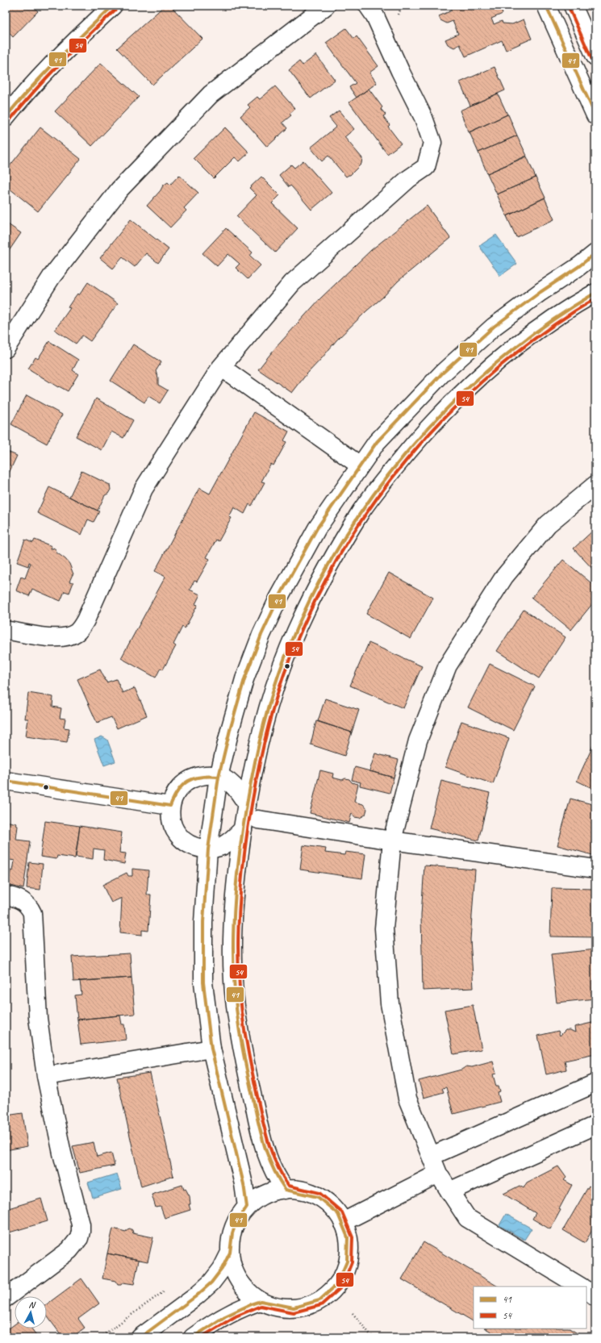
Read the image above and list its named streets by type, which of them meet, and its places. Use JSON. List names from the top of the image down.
{
  "lines": ["transit line 41", "transit line 54"],
  "legend": ["41", "54"],
  "north": "top"
}
